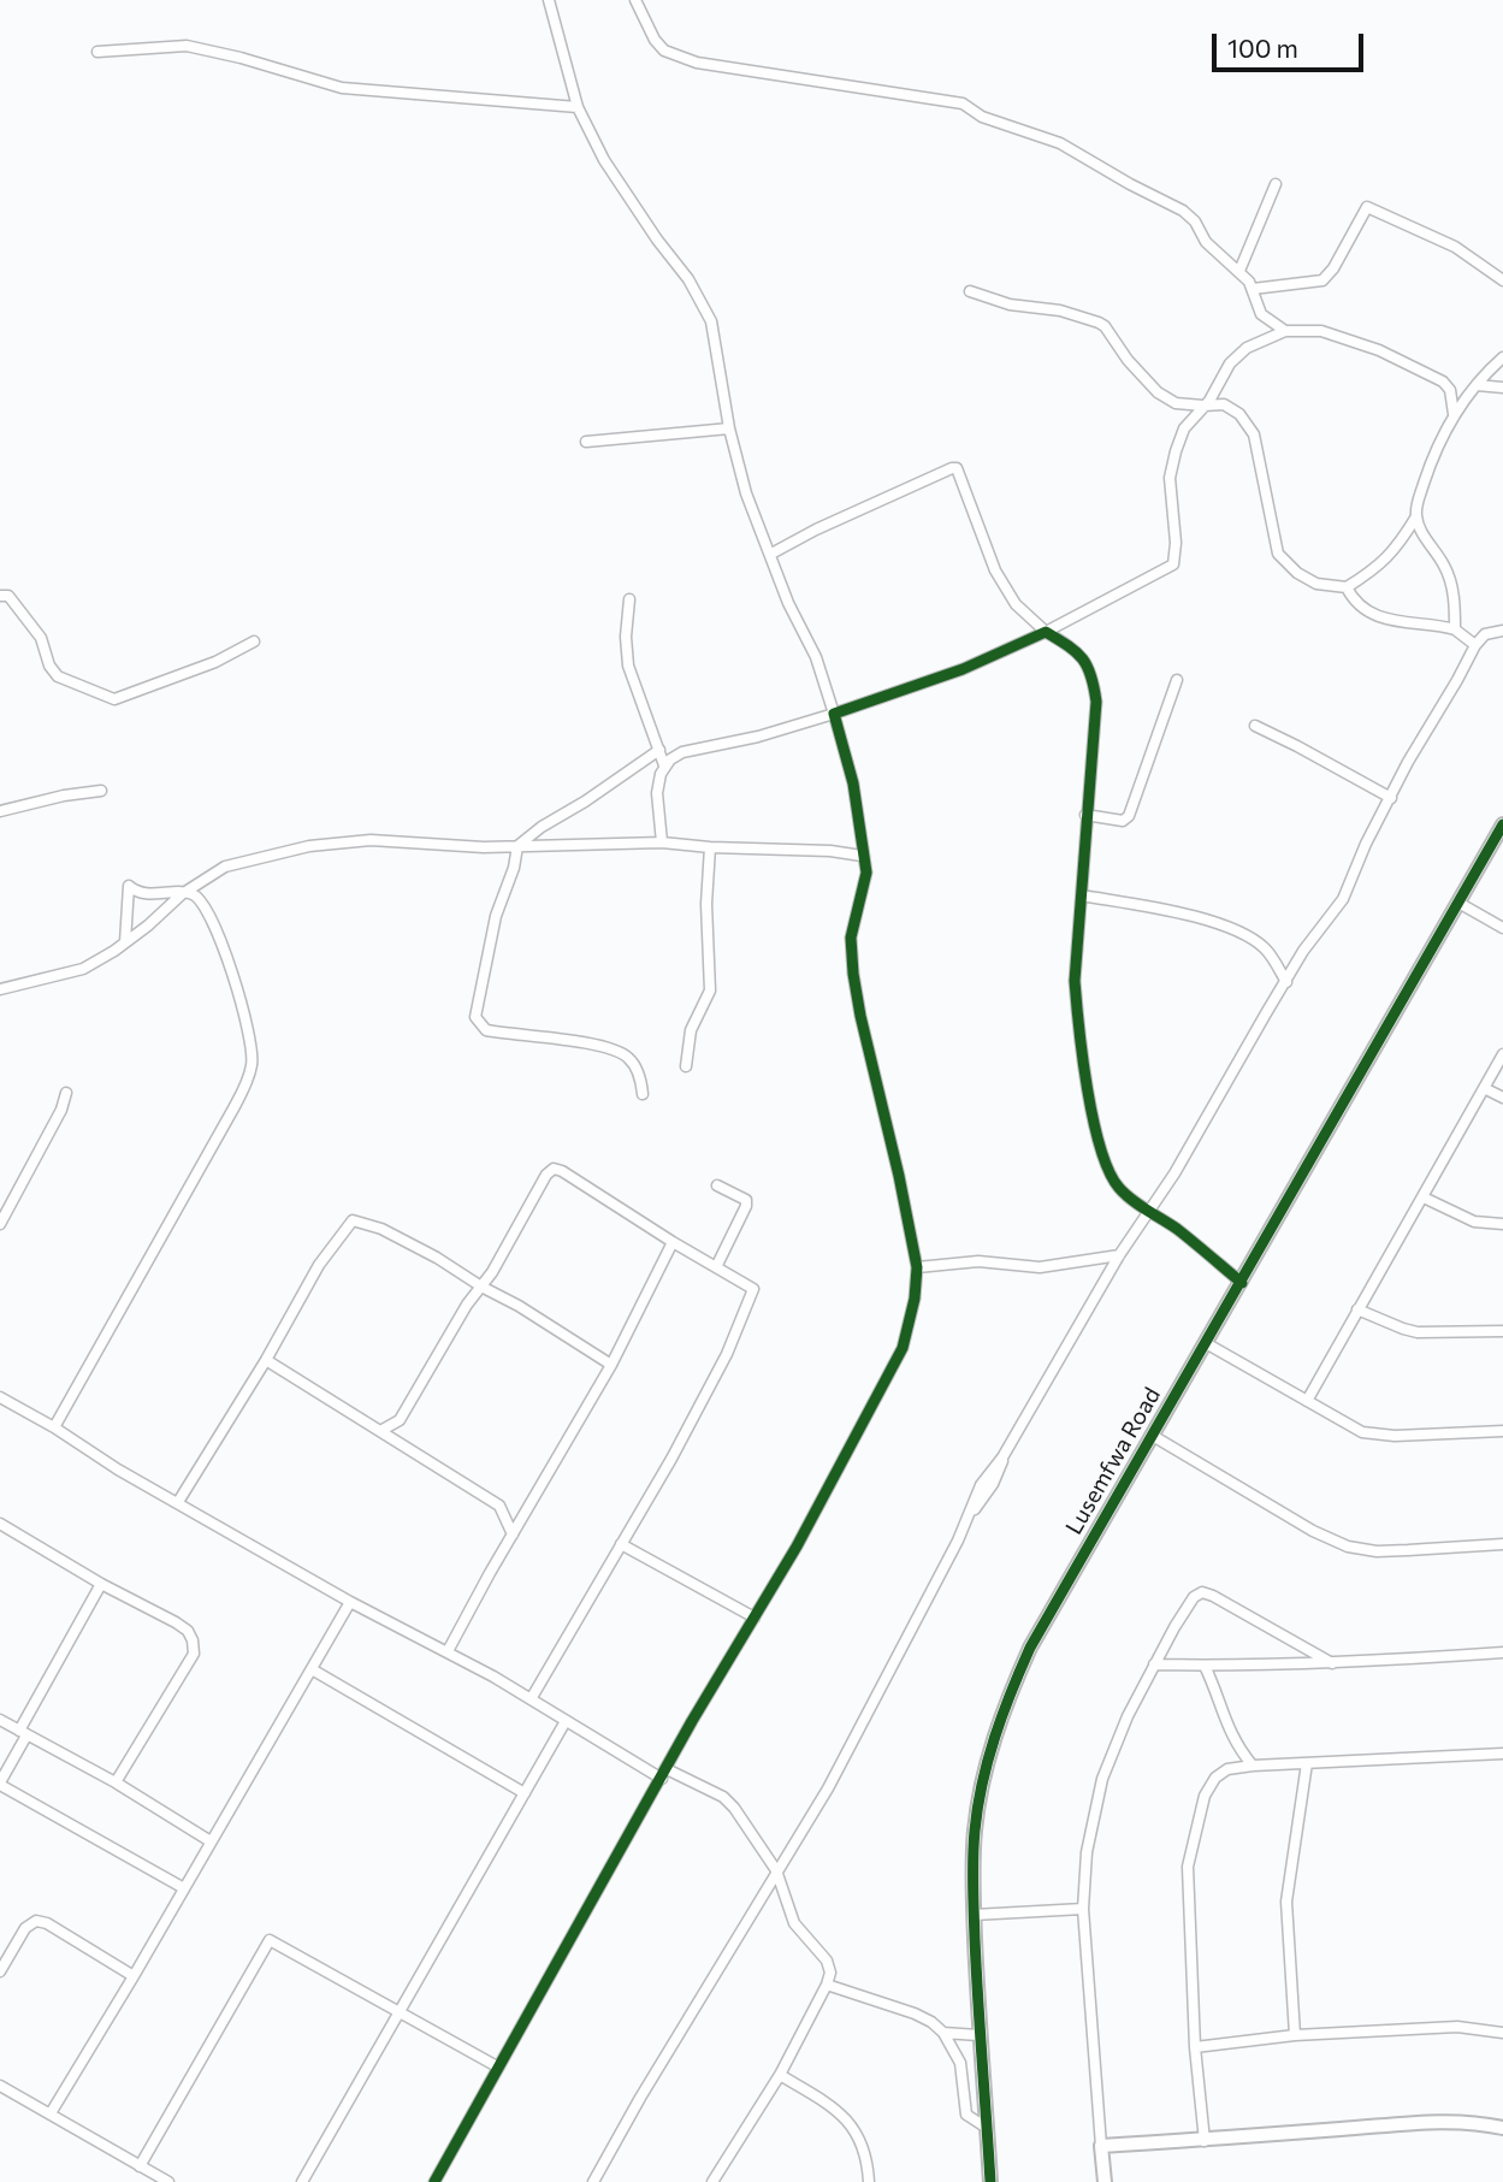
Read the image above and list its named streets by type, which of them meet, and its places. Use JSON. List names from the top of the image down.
{
  "streets": {
    "street": ["Lusemfwa Road"]
  },
  "scale_bar": "100 m"
}
